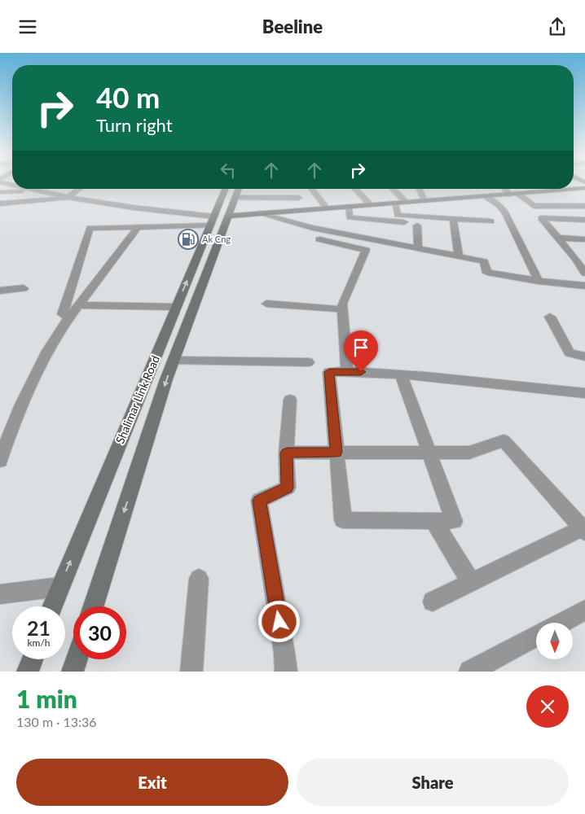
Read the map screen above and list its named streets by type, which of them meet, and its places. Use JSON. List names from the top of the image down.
{
  "streets": {
    "main road": ["Shalimar Link Road"]
  },
  "places": {
    "fuel station": ["Ak Cng"]
  },
  "north": "bottom",
  "page": {
    "header": "Beeline",
    "turn": ["40 m", "Turn right"],
    "speed": "21 km/h",
    "limit": "30",
    "heading": ["1 min", "130 m · 13:36"],
    "buttons": ["Exit", "Share"]
  }
}
